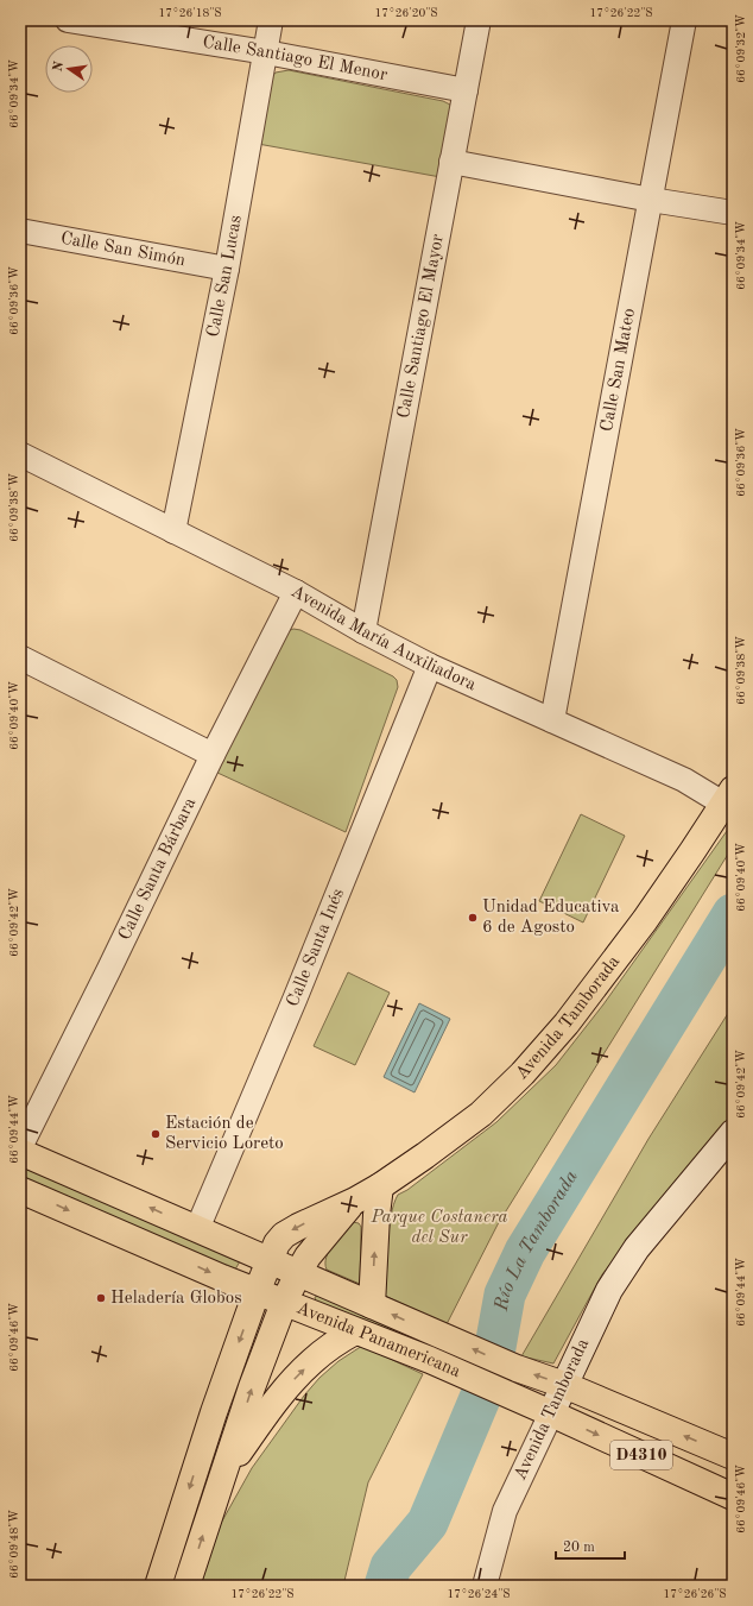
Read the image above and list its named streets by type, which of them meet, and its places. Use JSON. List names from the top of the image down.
{
  "streets": {
    "main road": ["Avenida Tamborada", "Avenida Panamericana", "D4310"],
    "street": [
      "Calle Santiago El Menor",
      "Calle San Simón",
      "Calle San Lucas",
      "Calle Santiago El Mayor",
      "Calle San Mateo",
      "Avenida María Auxiliadora",
      "Calle Santa Bárbara",
      "Calle Santa Inés"
    ]
  },
  "crossings": [
    ["Calle Santiago El Menor", "Calle San Lucas"],
    ["Calle Santiago El Menor", "Calle Santiago El Mayor"],
    ["Calle San Simón", "Calle San Lucas"],
    ["Calle San Lucas", "Avenida María Auxiliadora"],
    ["Calle Santiago El Mayor", "Avenida María Auxiliadora"],
    ["Calle San Mateo", "Avenida María Auxiliadora"],
    ["Avenida María Auxiliadora", "Calle Santa Bárbara"],
    ["Avenida María Auxiliadora", "Calle Santa Inés"],
    ["Avenida María Auxiliadora", "Avenida Tamborada"],
    ["Calle Santa Inés", "Avenida Panamericana"],
    ["Avenida Tamborada", "Avenida Panamericana"]
  ],
  "water": ["Río La Tamborada"],
  "parks": ["Parque Costanera del Sur"],
  "places": ["Unidad Educativa 6 de Agosto", "Estación de Servicio Loreto", "Heladería Globos"],
  "scale_bar": "20 m",
  "north": "left",
  "coordinates": [
    "17°26'18\"S",
    "17°26'20\"S",
    "17°26'22\"S",
    "66°09'32\"W",
    "66°09'34\"W",
    "66°09'36\"W",
    "66°09'38\"W",
    "66°09'40\"W",
    "66°09'42\"W",
    "66°09'44\"W",
    "66°09'46\"W",
    "66°09'48\"W",
    "17°26'24\"S",
    "17°26'26\"S"
  ]
}
